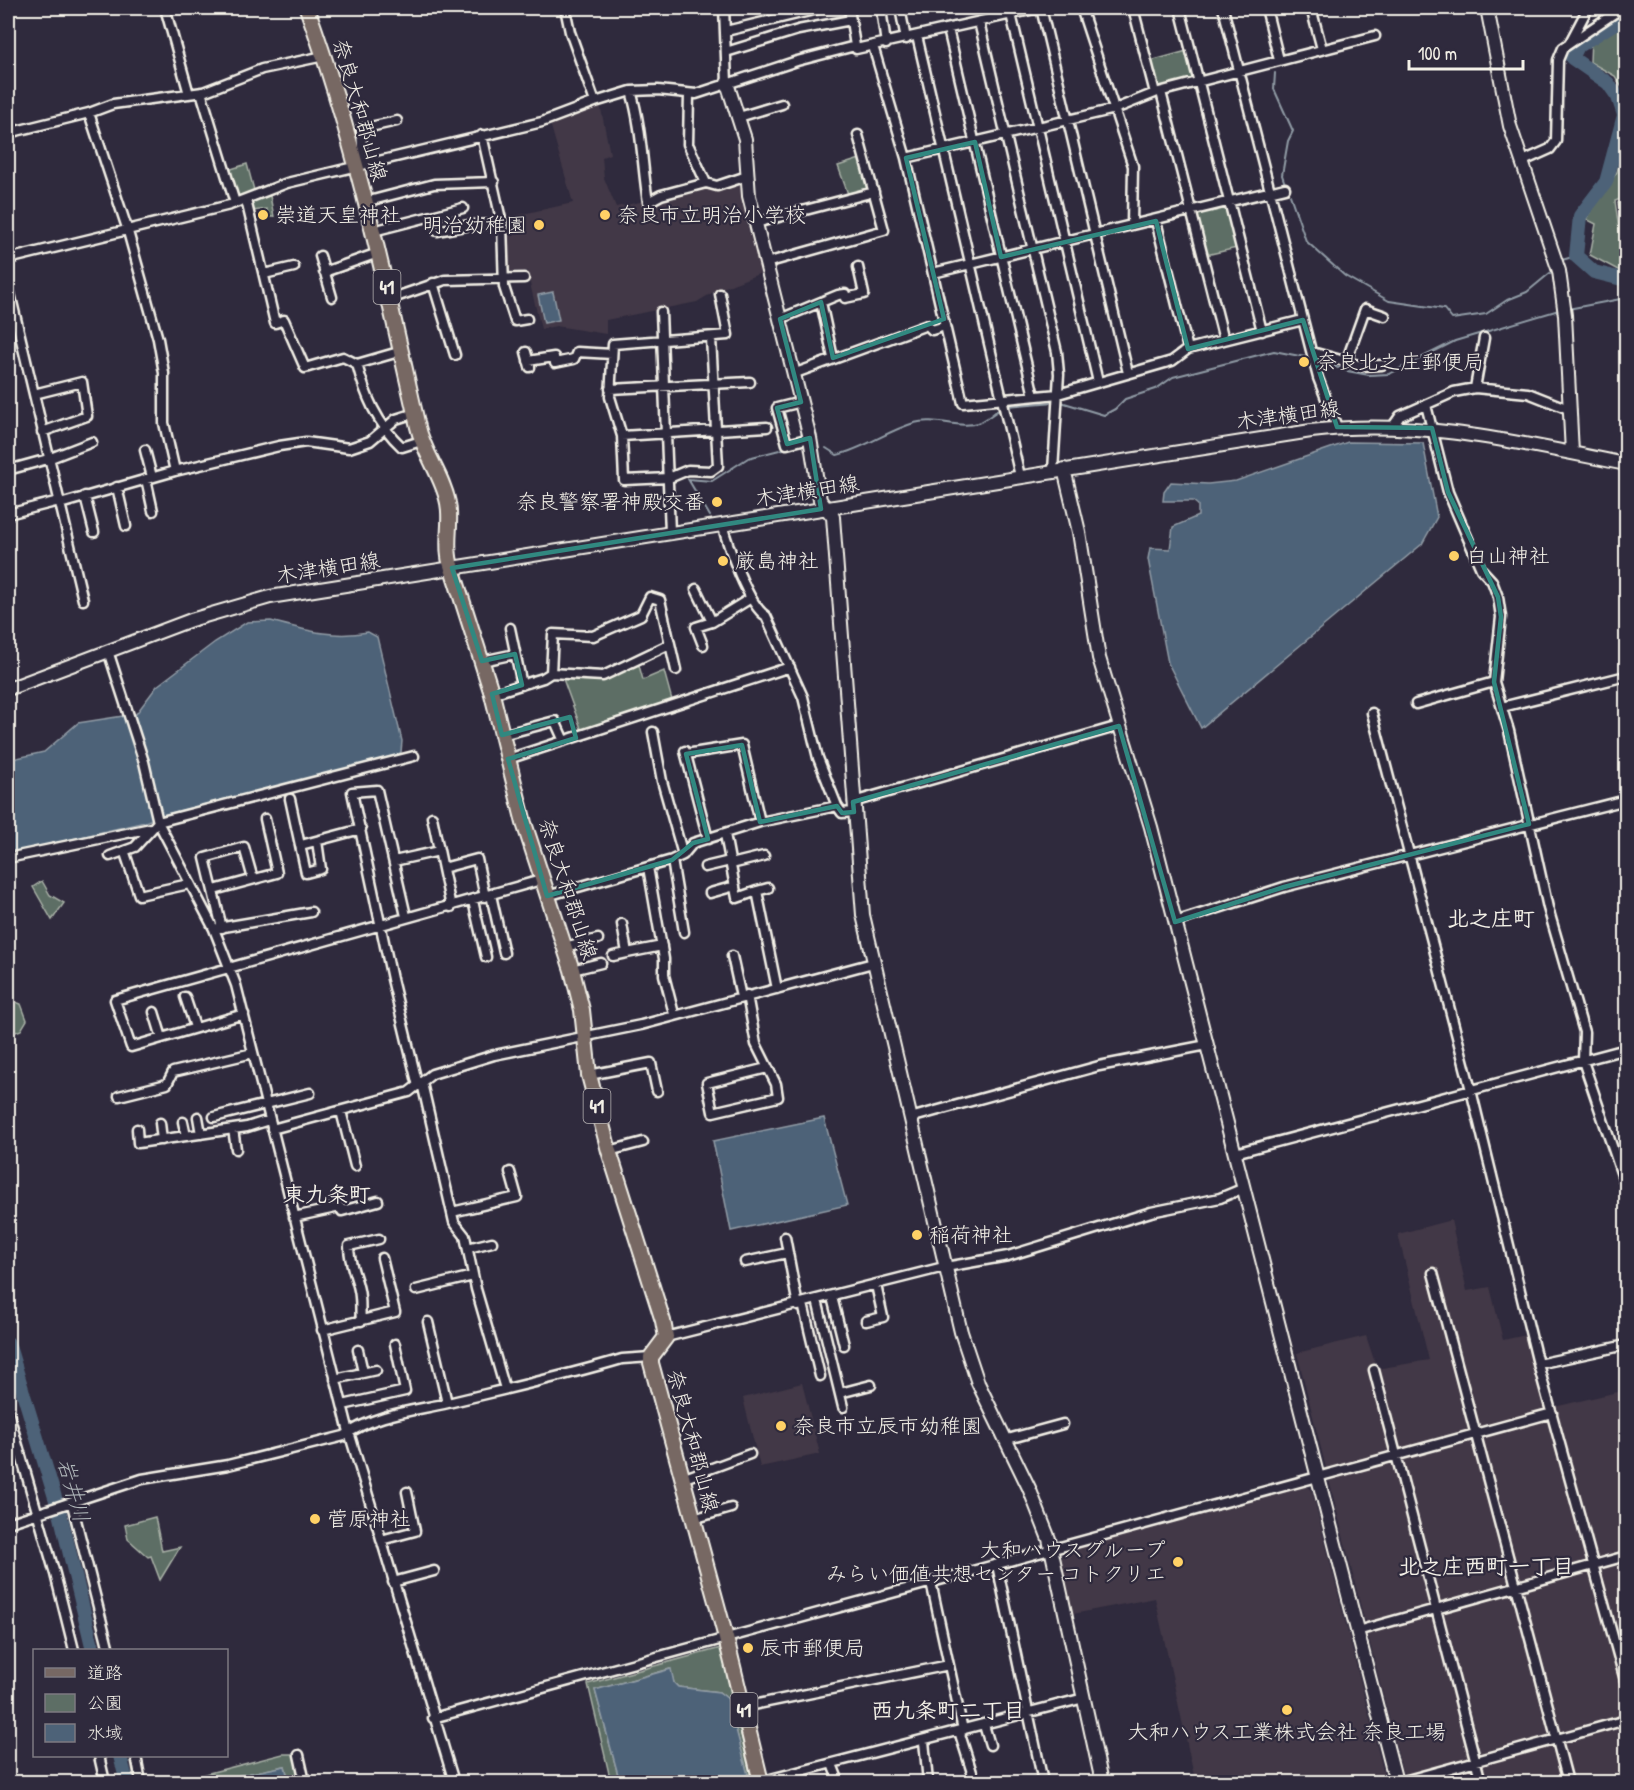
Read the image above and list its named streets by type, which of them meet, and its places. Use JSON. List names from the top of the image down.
{
  "streets": {
    "main road": ["奈良大和郡山線", "41"],
    "street": ["木津横田線"]
  },
  "crossings": [
    ["奈良大和郡山線", "木津横田線"]
  ],
  "districts": [
    "北之庄町",
    "東九条町",
    "北之庄西町一丁目",
    "西九条町二丁目"
  ],
  "water": ["岩井川"],
  "places": [
    "崇道天皇神社",
    "奈良市立明治小学校",
    "明治幼稚園",
    "奈良北之庄郵便局",
    "奈良警察署神殿交番",
    "白山神社",
    "厳島神社",
    "稲荷神社",
    "奈良市立辰市幼稚園",
    "菅原神社",
    "大和ハウスグループ みらい価値共想センター コトクリエ",
    "辰市郵便局",
    "大和ハウス工業株式会社 奈良工場"
  ],
  "legend": ["道路", "公園", "水域"],
  "scale_bar": "100 m"
}
